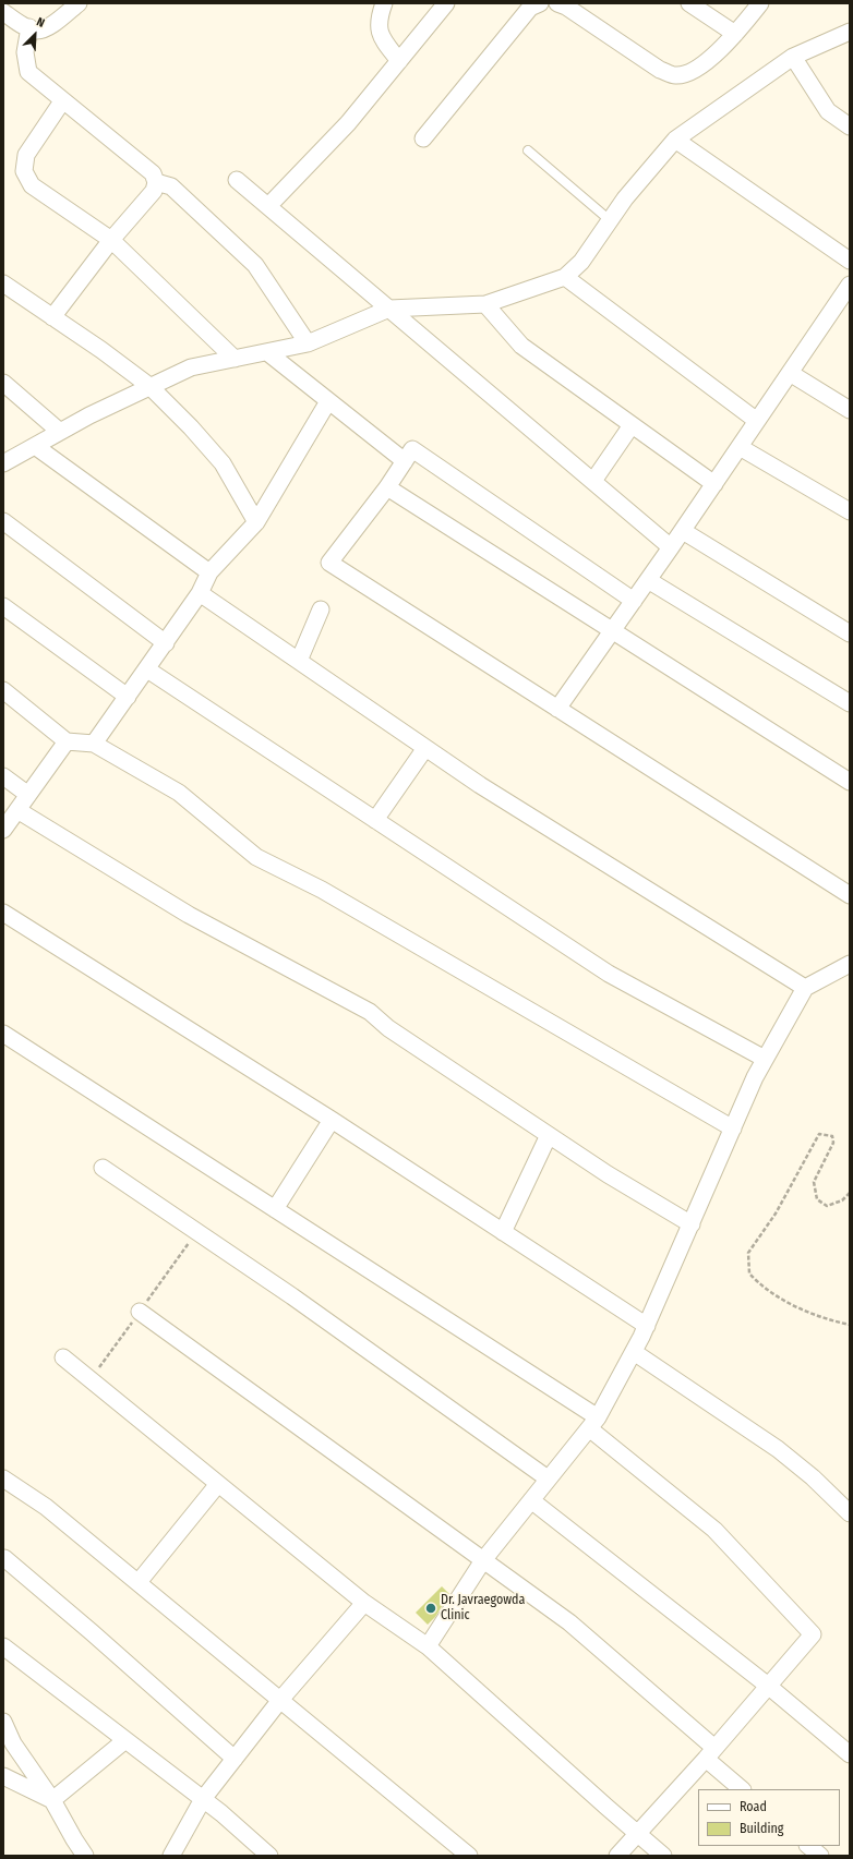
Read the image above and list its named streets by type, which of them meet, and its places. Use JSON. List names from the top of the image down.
{
  "places": ["Dr. Javraegowda Clinic"],
  "legend": ["Road", "Building"],
  "north": "top right"
}
